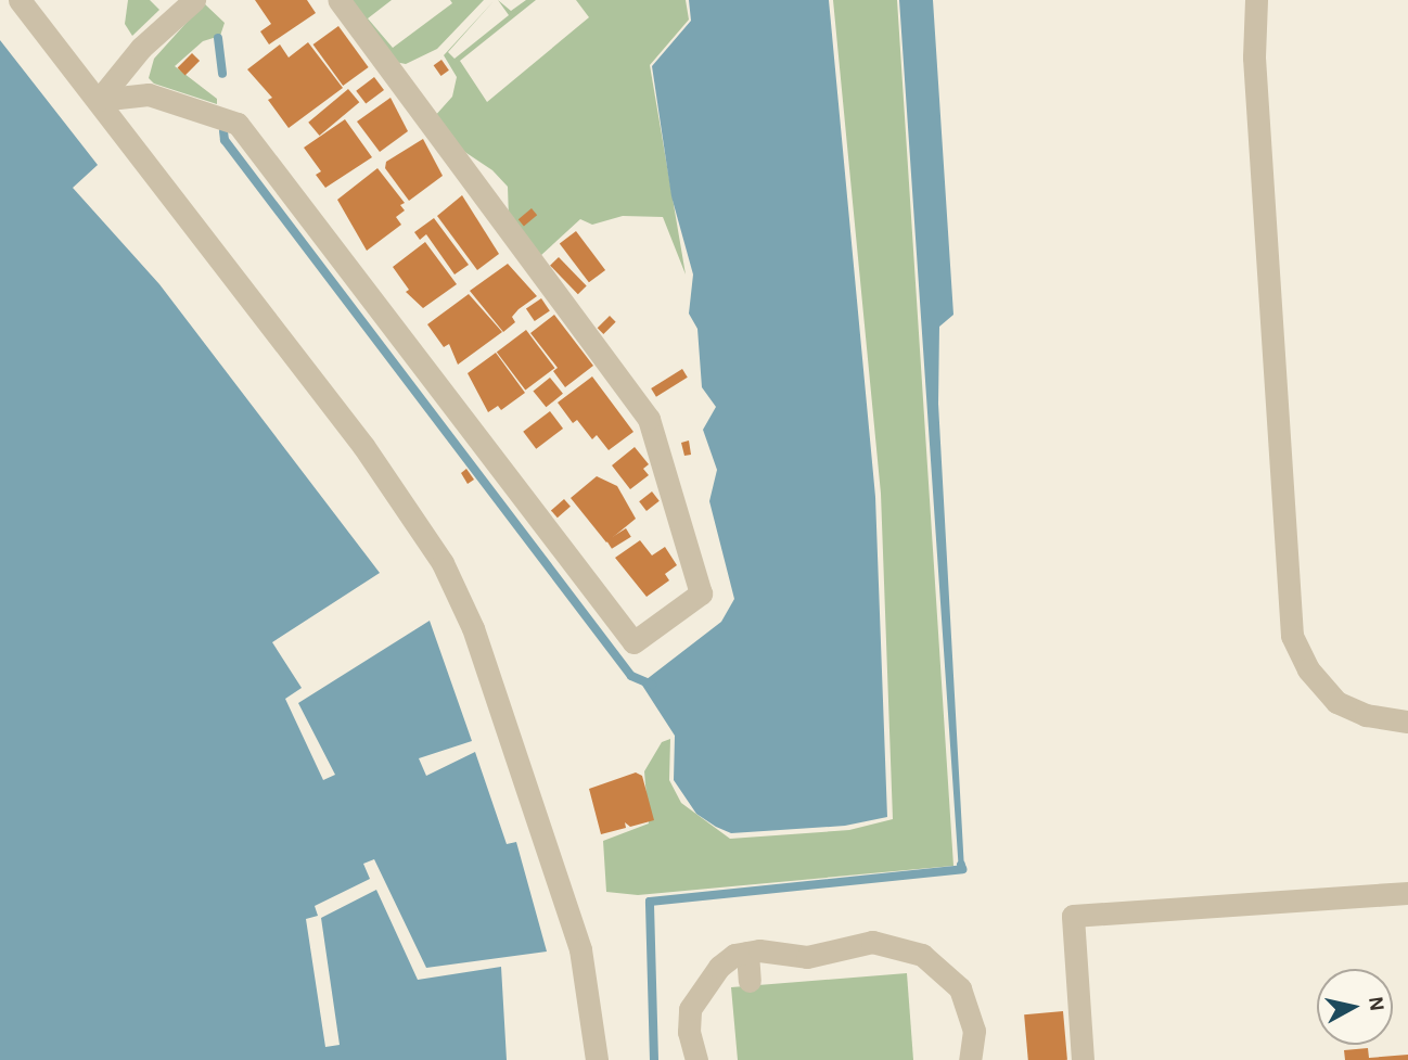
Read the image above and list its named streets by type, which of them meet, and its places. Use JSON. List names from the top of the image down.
{
  "north": "right"
}
